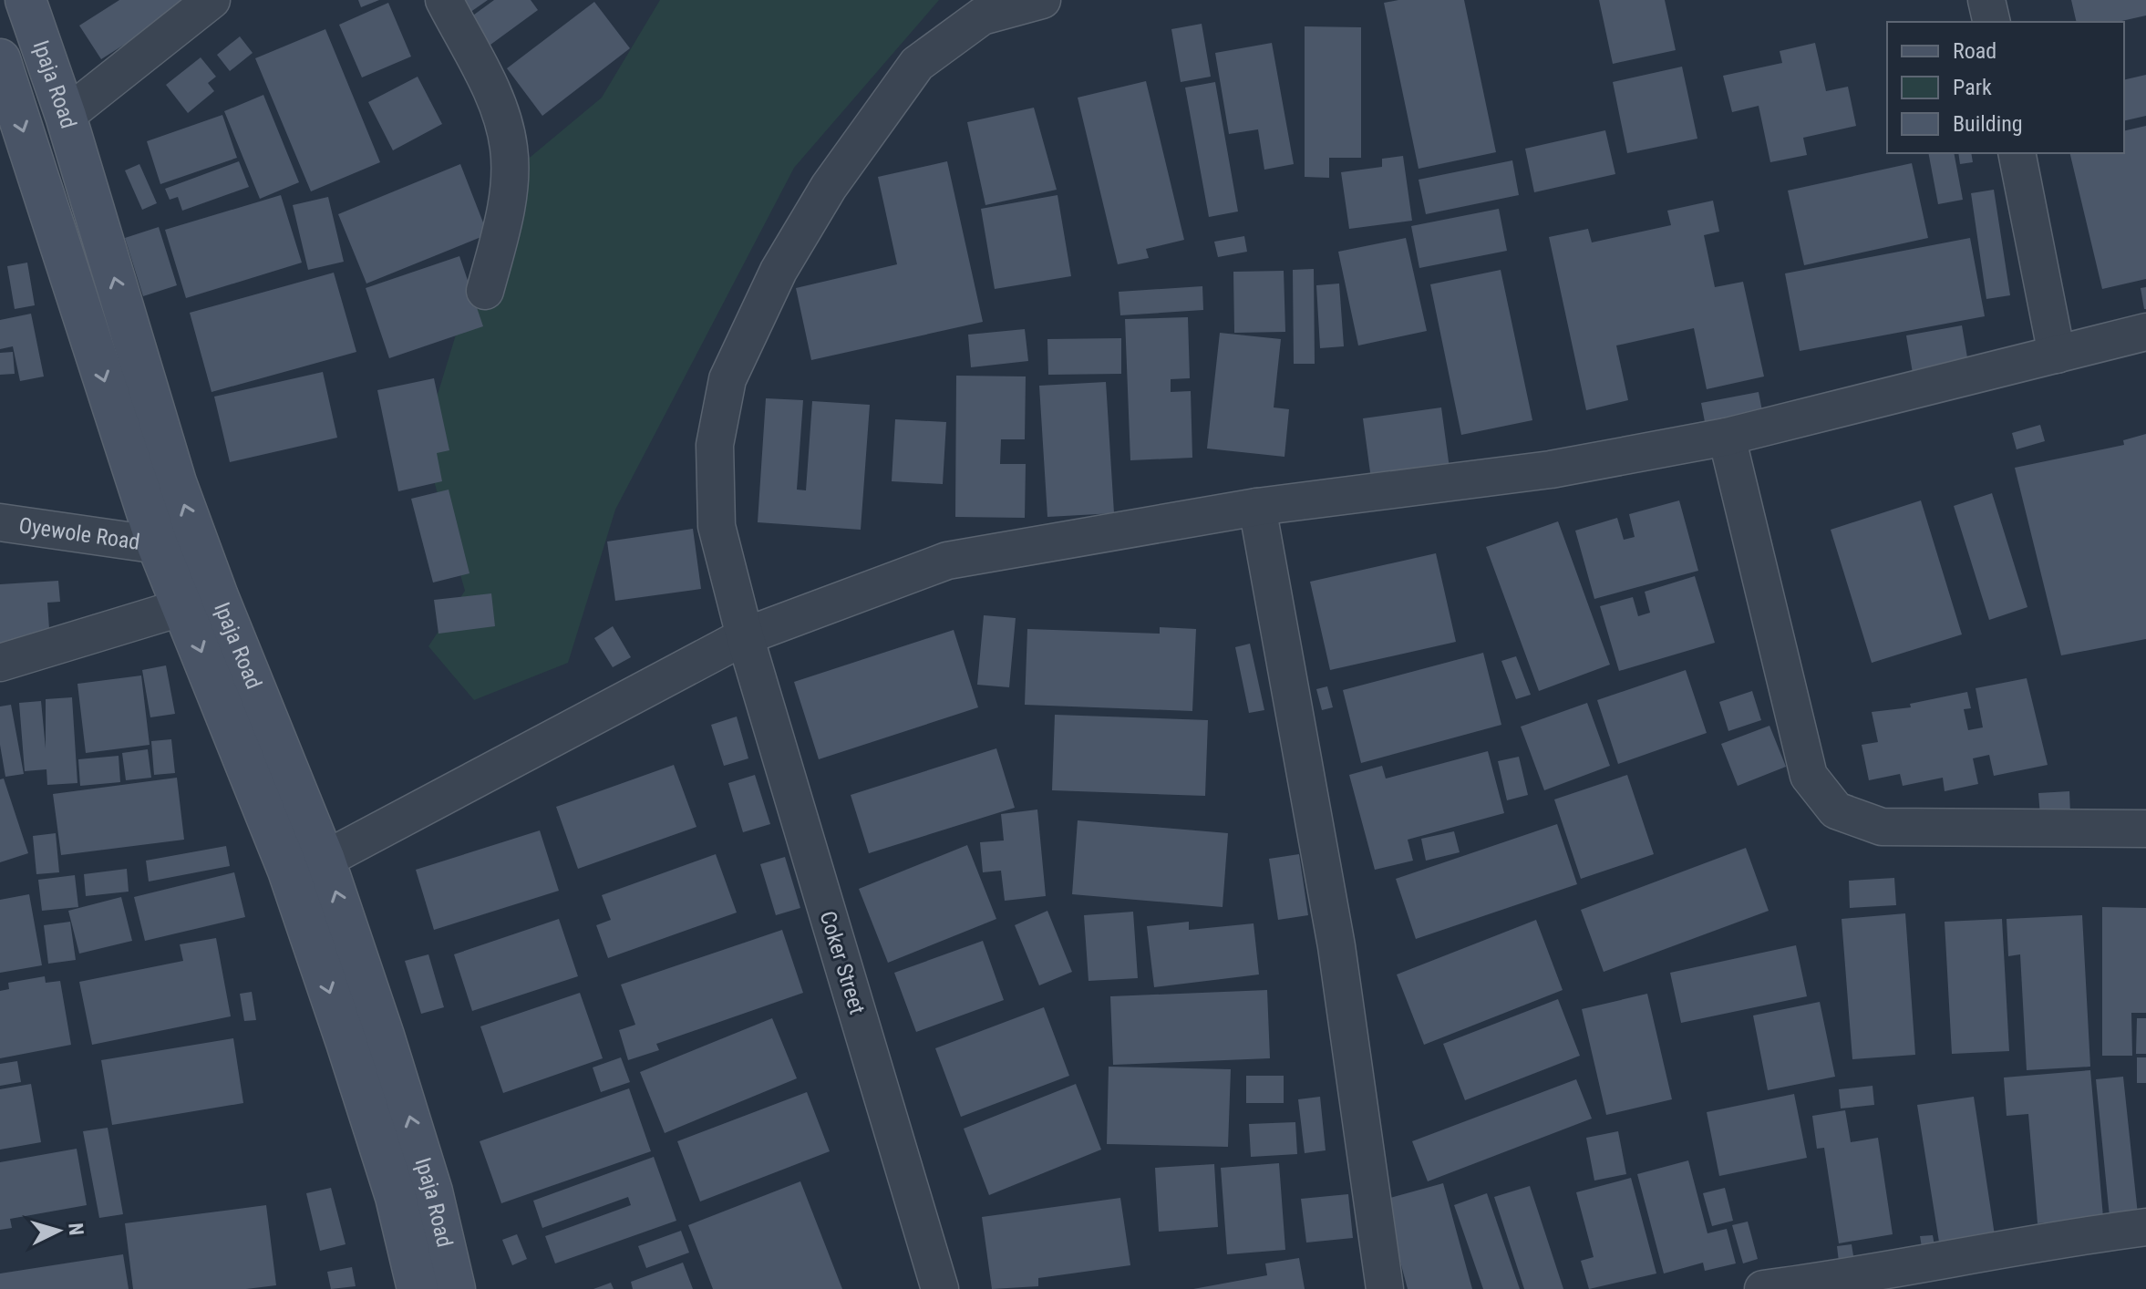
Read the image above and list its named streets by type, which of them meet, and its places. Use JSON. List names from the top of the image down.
{
  "streets": {
    "main road": ["Ipaja Road"],
    "street": ["Oyewole Road", "Coker Street"]
  },
  "crossings": [
    ["Ipaja Road", "Oyewole Road"]
  ],
  "legend": ["Road", "Park", "Building"],
  "north": "right"
}
